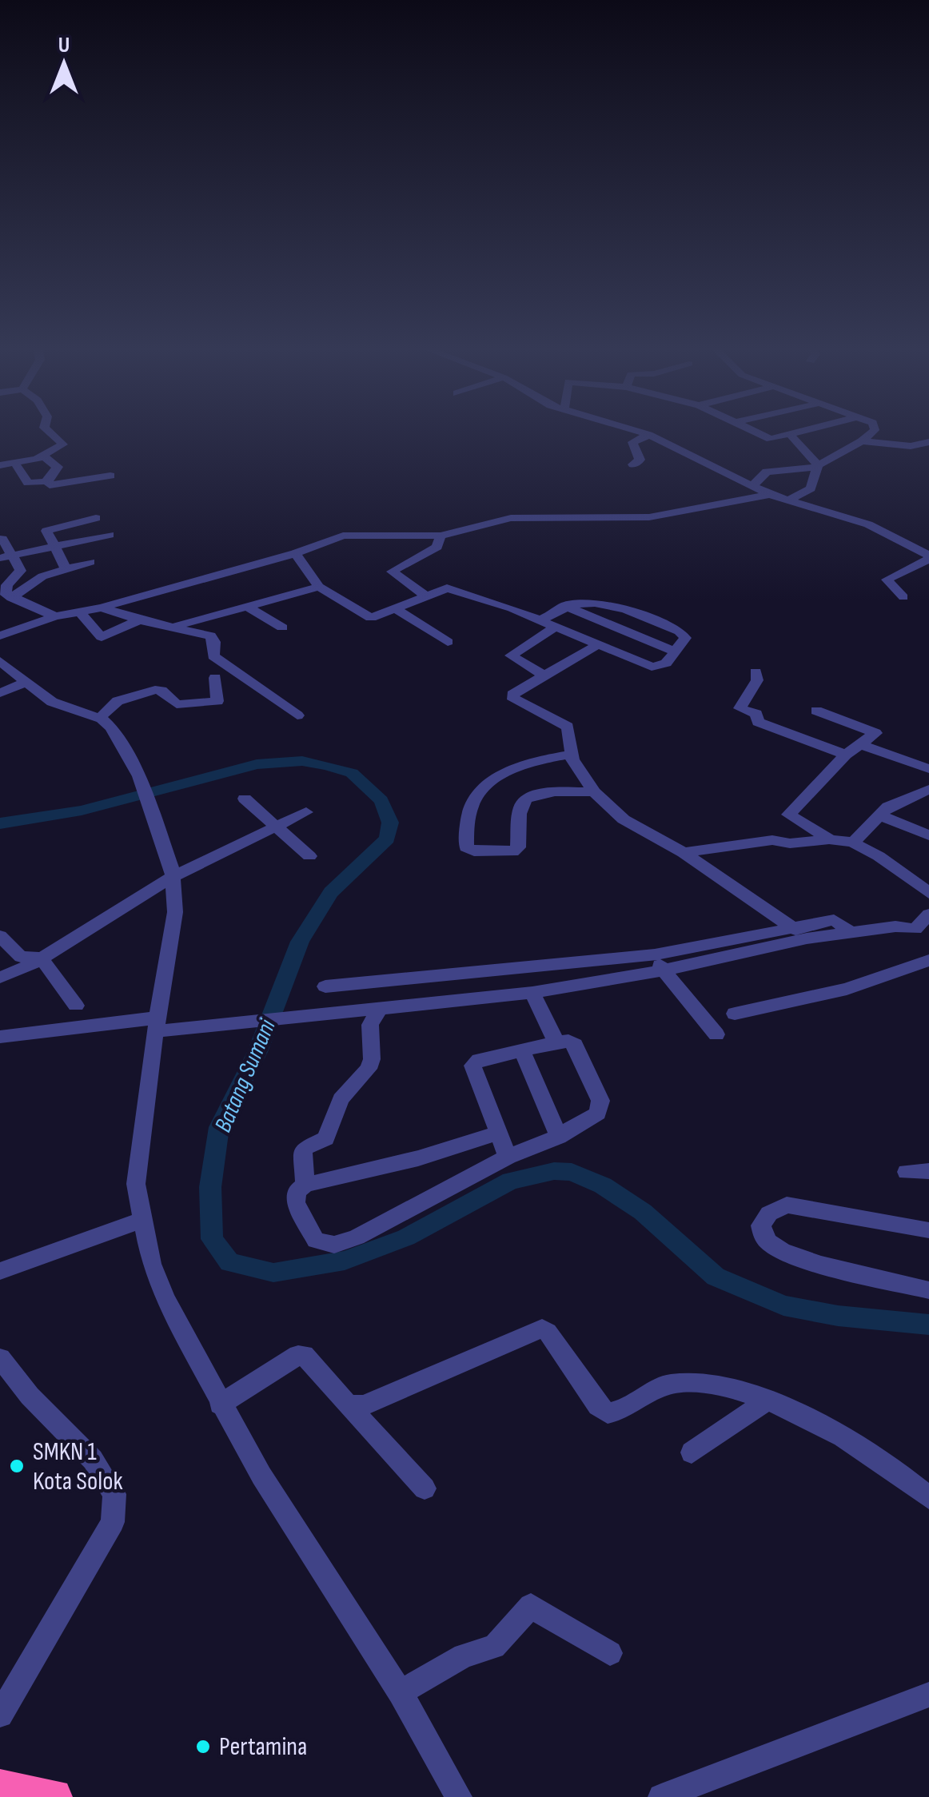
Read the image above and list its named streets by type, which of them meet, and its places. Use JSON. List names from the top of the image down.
{
  "water": ["Batang Sumani"],
  "places": ["SMKN 1 Kota Solok", "Pertamina"],
  "north": "top"
}
